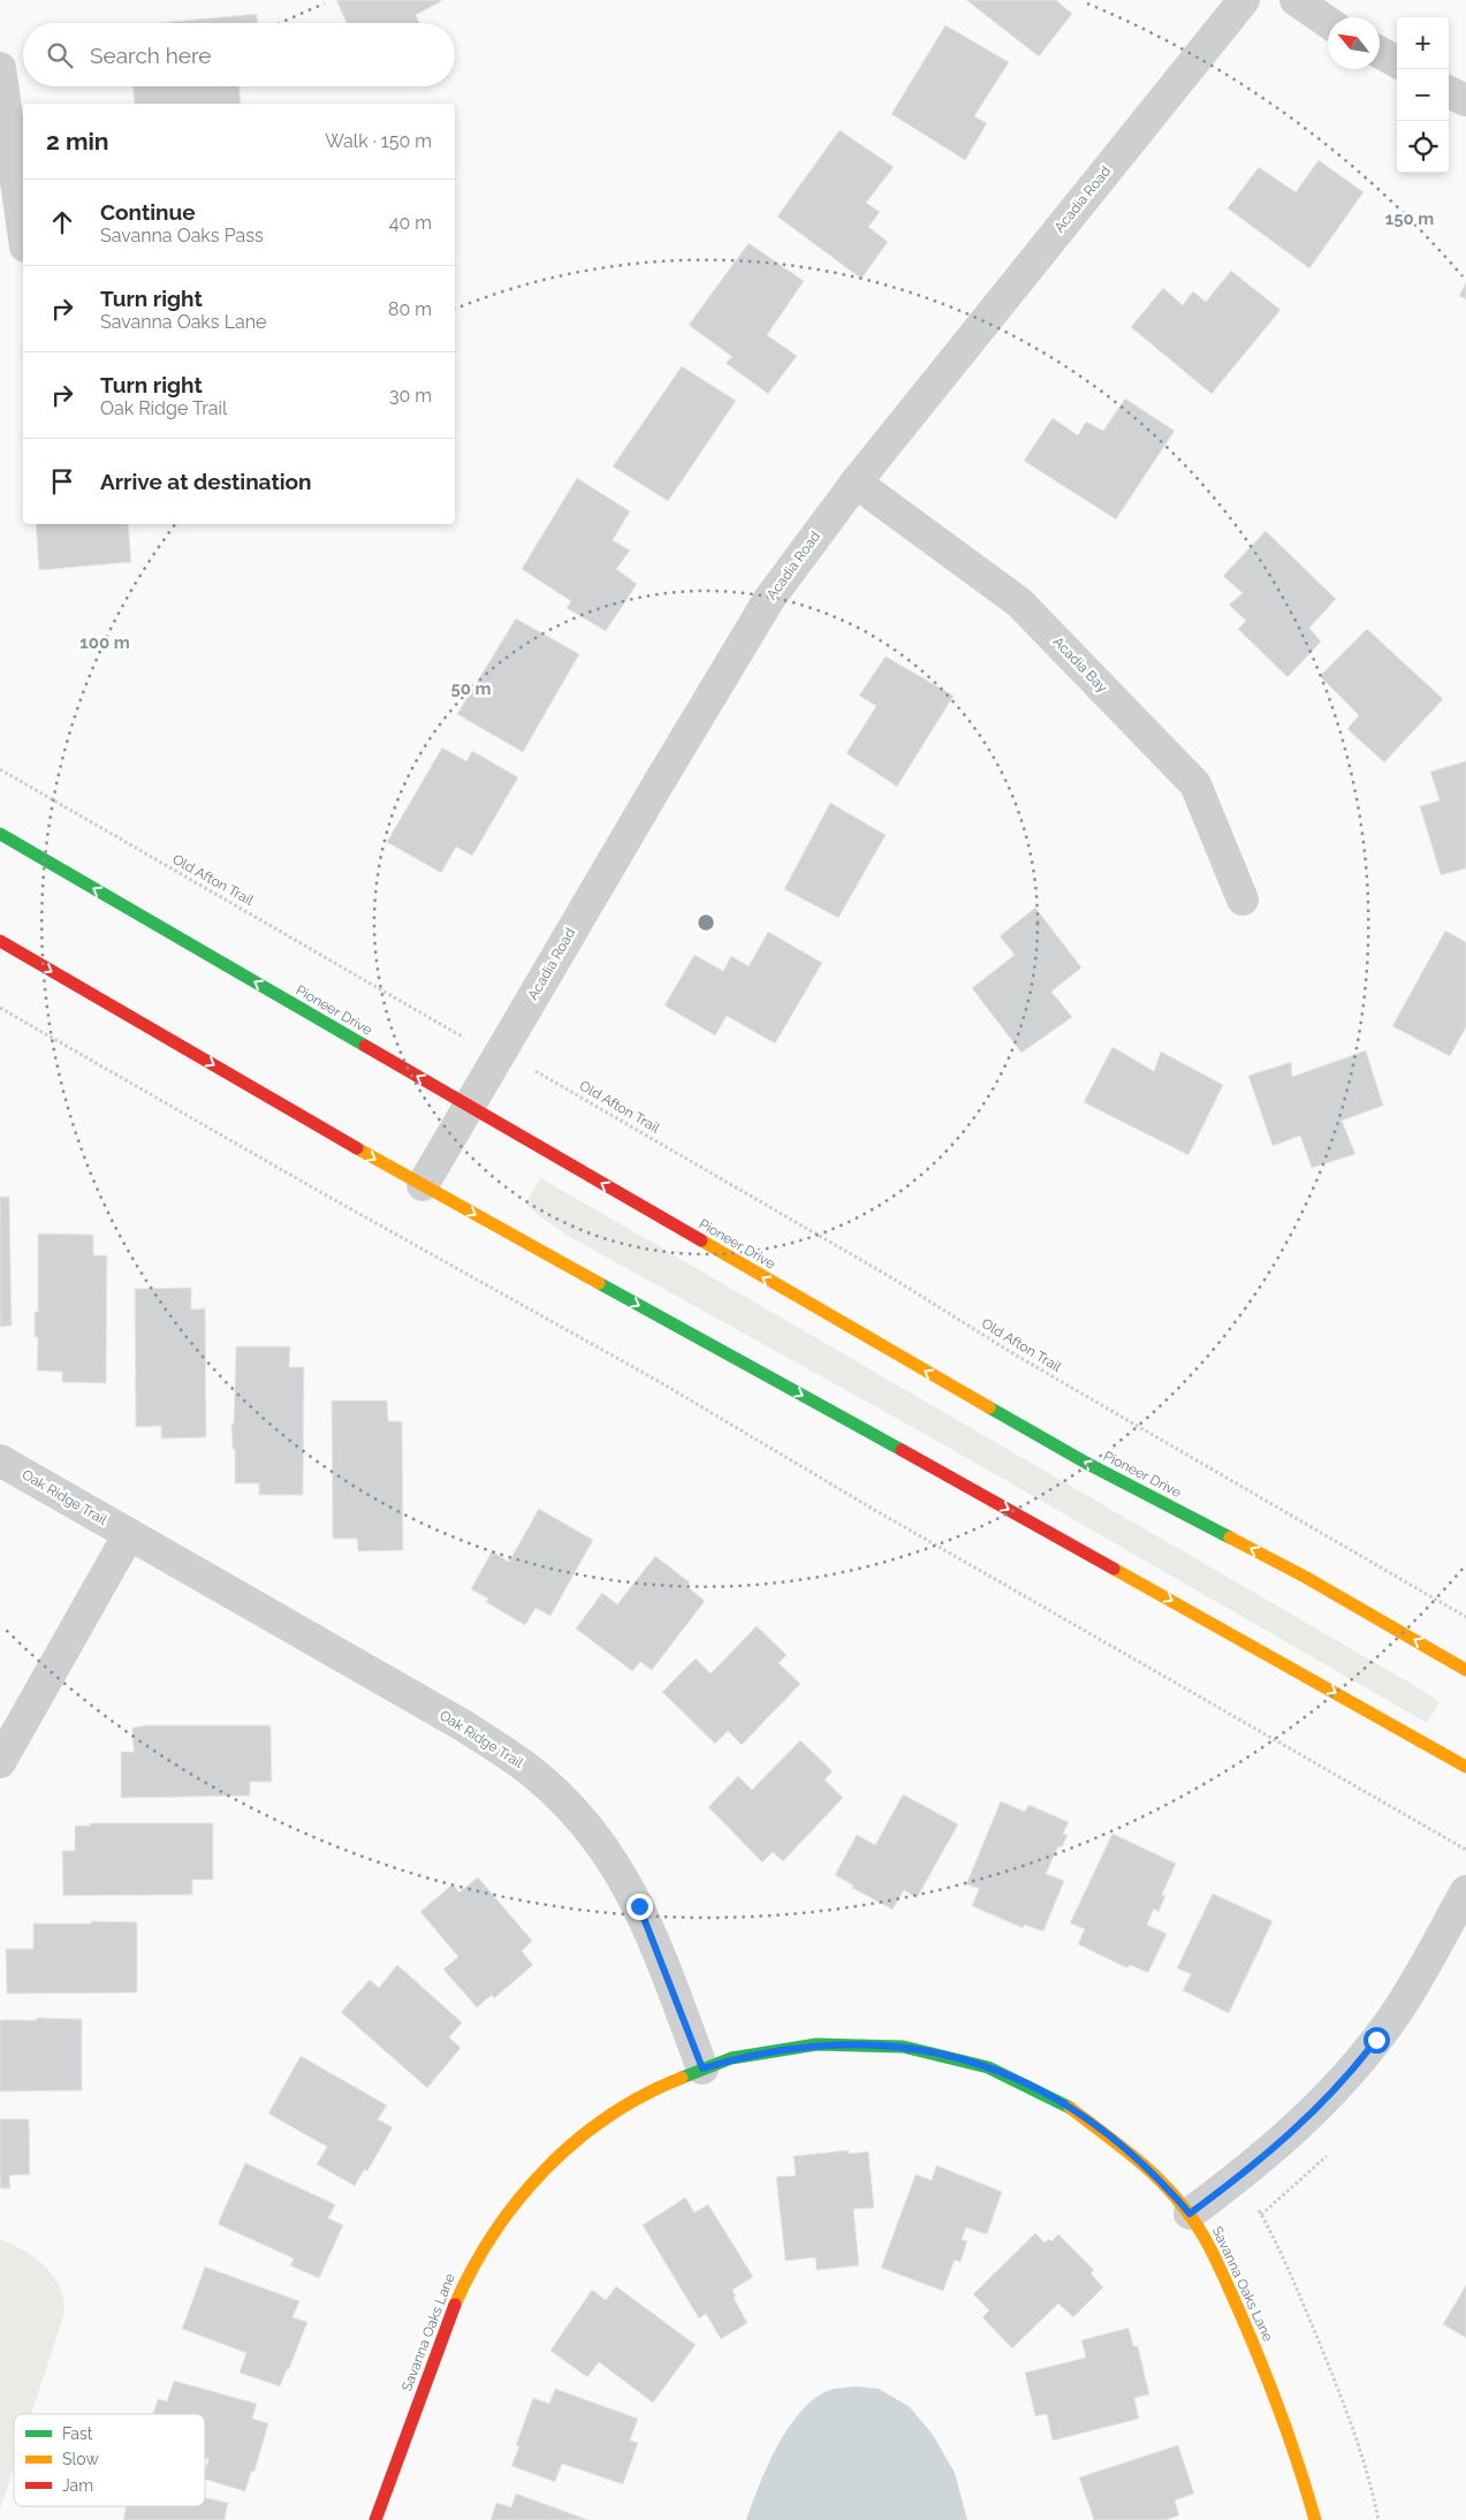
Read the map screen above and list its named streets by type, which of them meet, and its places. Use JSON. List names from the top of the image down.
{
  "streets": {
    "street": [
      "Acadia Road",
      "Acadia Bay",
      "Pioneer Drive",
      "Oak Ridge Trail",
      "Savanna Oaks Lane"
    ],
    "path": ["Old Afton Trail"]
  },
  "crossings": [
    ["Acadia Road", "Acadia Bay"],
    ["Acadia Road", "Pioneer Drive"],
    ["Oak Ridge Trail", "Savanna Oaks Lane"]
  ],
  "legend": ["Fast", "Slow", "Jam"],
  "north": "top left",
  "page": {
    "map_buttons": ["+", "−"],
    "search": "Search here",
    "heading": ["2 min", "Walk · 150 m"],
    "list": [
      ["Continue", "Savanna Oaks Pass", "40 m"],
      ["Turn right", "Savanna Oaks Lane", "80 m"],
      ["Turn right", "Oak Ridge Trail", "30 m"],
      "Arrive at destination"
    ]
  },
  "rings": ["150 m", "100 m", "50 m"]
}
